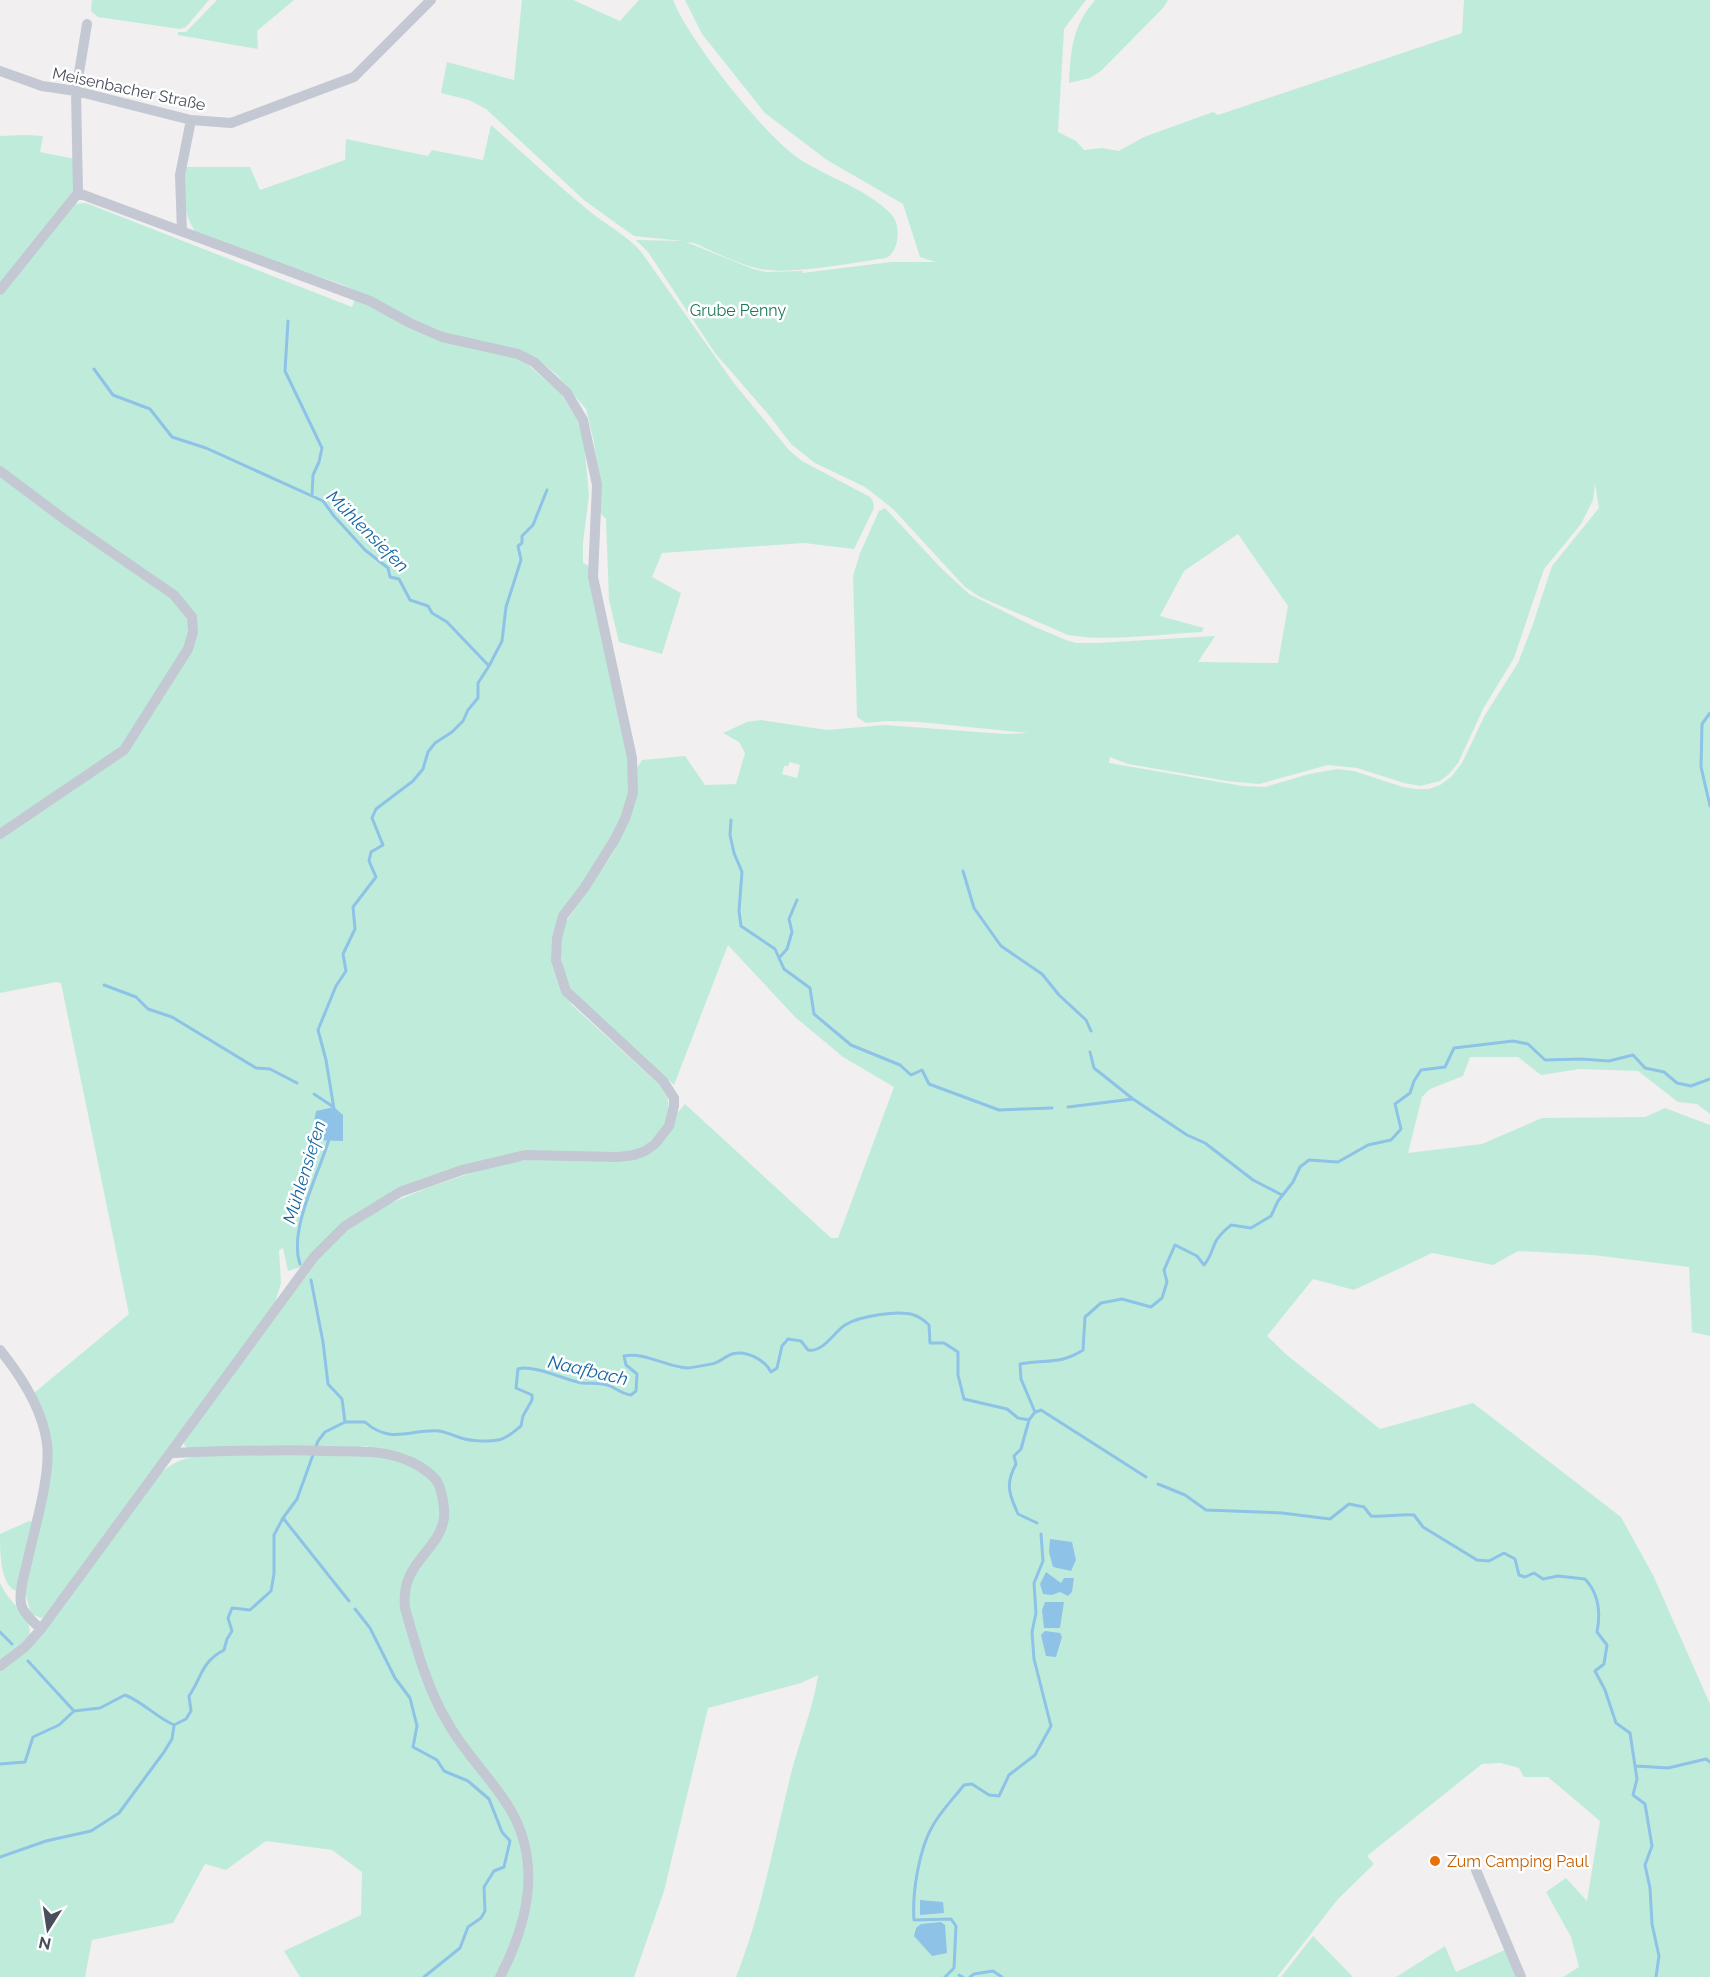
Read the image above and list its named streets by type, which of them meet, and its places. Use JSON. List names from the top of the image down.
{
  "streets": {
    "street": ["Meisenbacher Straße"]
  },
  "water": ["Mühlensiefen", "Naafbach"],
  "parks": ["Grube Penny"],
  "places": ["Zum Camping Paul"],
  "north": "bottom"
}
